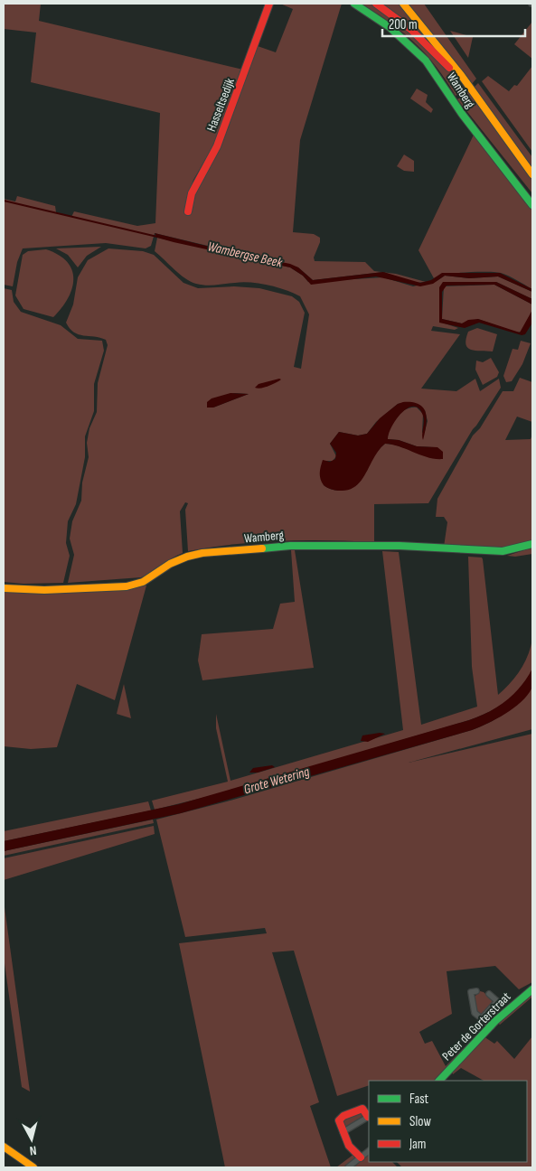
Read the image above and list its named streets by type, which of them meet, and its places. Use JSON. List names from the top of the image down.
{
  "streets": {
    "street": ["Wamberg", "Hasseltsedijk", "Peter de Gorterstraat"]
  },
  "water": ["Wambergse Beek", "Grote Wetering"],
  "legend": ["Fast", "Slow", "Jam"],
  "scale_bar": "200 m",
  "north": "bottom"
}
